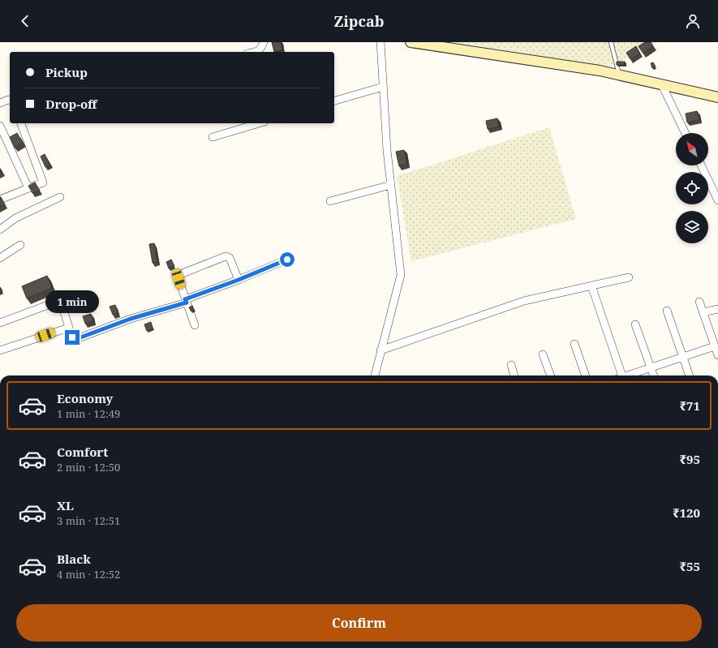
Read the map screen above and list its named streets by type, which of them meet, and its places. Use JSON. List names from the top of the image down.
{
  "north": "top left",
  "page": {
    "header": "Zipcab",
    "banner": ["Pickup", "Drop-off"],
    "bubble": "1 min",
    "list": [
      {
        "name": "Economy",
        "note": "1 min · 12:49",
        "value": "₹71"
      },
      {
        "name": "Comfort",
        "note": "2 min · 12:50",
        "value": "₹95"
      },
      {
        "name": "XL",
        "note": "3 min · 12:51",
        "value": "₹120"
      },
      {
        "name": "Black",
        "note": "4 min · 12:52",
        "value": "₹55"
      }
    ],
    "buttons": "Confirm"
  }
}
